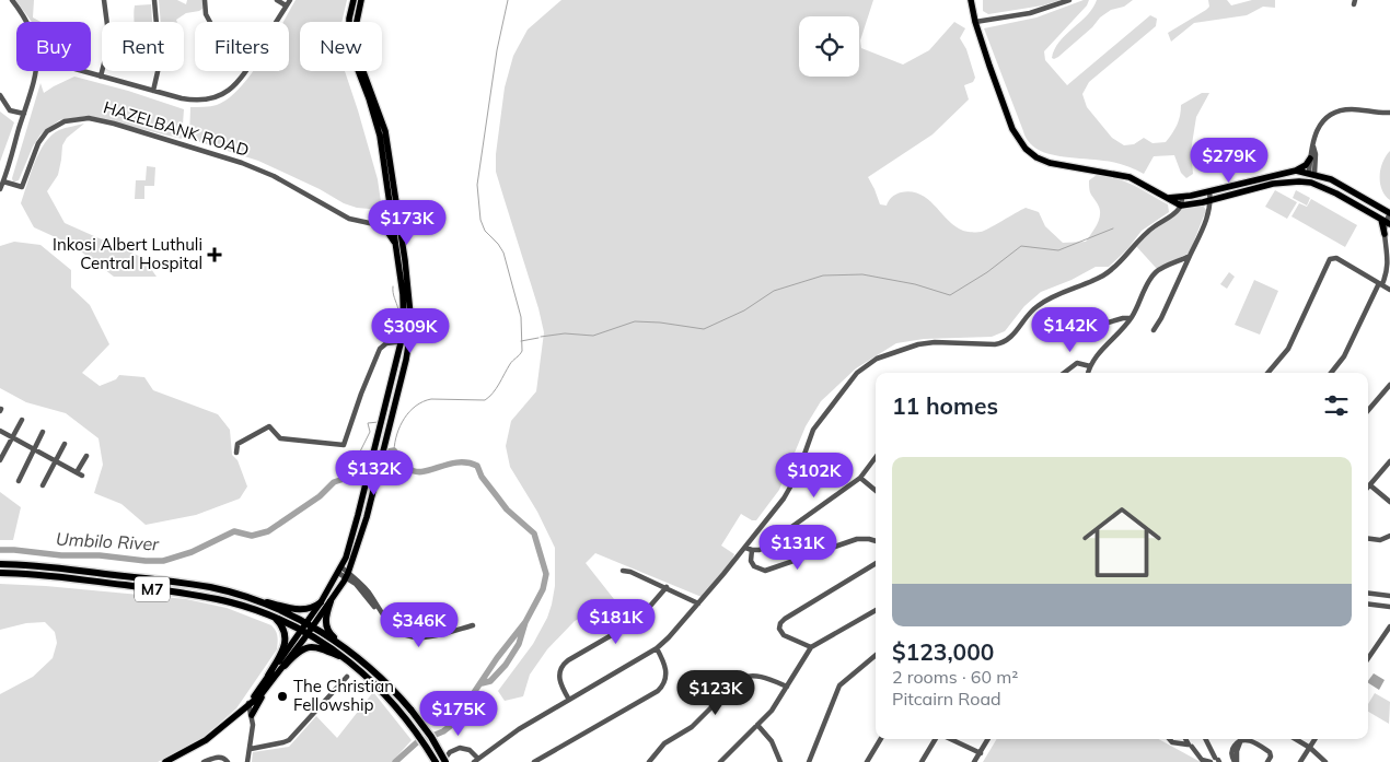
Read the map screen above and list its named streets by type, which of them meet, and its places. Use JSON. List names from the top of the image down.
{
  "streets": {
    "highway": ["M7"],
    "street": ["HAZELBANK ROAD"]
  },
  "water": ["Umbilo River"],
  "places": {
    "health": ["Inkosi Albert Luthuli Central Hospital"],
    "other": ["The Christian Fellowship"]
  },
  "page": {
    "chip": [
      "Buy",
      "Rent",
      "Filters",
      "New"
    ],
    "price": [
      "$279K",
      "$173K",
      "$142K",
      "$309K",
      "$132K",
      "$102K",
      "$131K",
      "$181K",
      "$346K",
      "$123K",
      "$175K"
    ],
    "heading": "11 homes",
    "list": [
      {
        "name": "$123,000",
        "note": "2 rooms · 60 m² · Pitcairn Road"
      }
    ]
  }
}
